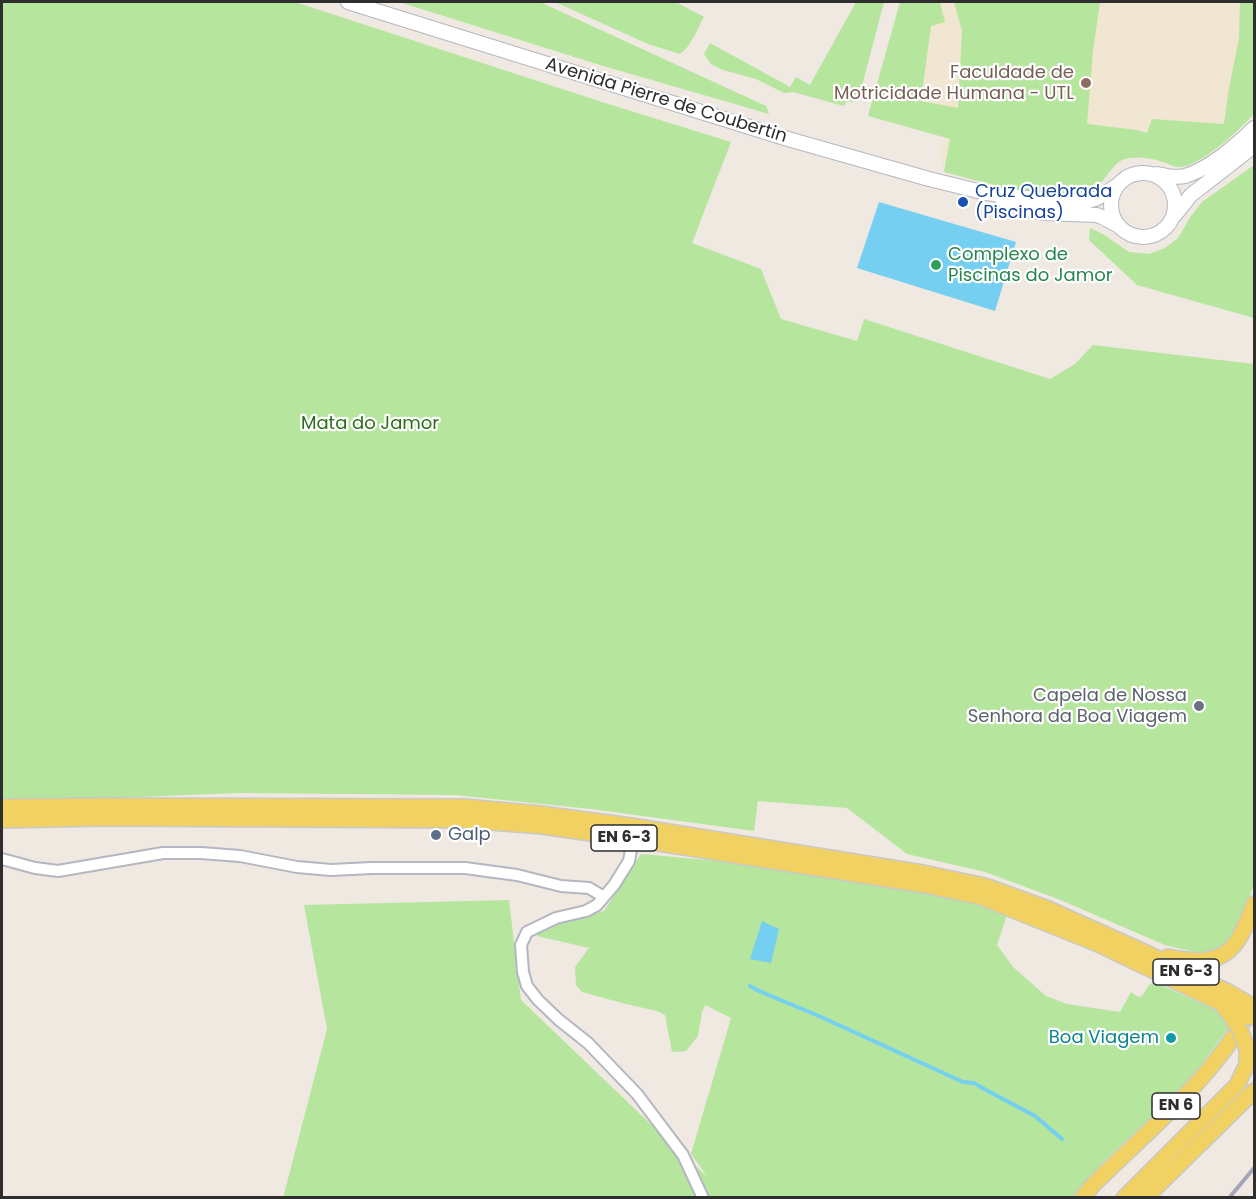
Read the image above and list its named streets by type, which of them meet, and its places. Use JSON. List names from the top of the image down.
{
  "streets": {
    "main road": ["EN 6-3", "EN 6"],
    "street": ["Avenida Pierre de Coubertin"]
  },
  "parks": ["Mata do Jamor"],
  "places": [
    "Faculdade de Motricidade Humana - UTL",
    "Cruz Quebrada (Piscinas)",
    "Complexo de Piscinas do Jamor",
    "Capela de Nossa Senhora da Boa Viagem",
    "Galp",
    "Boa Viagem"
  ]
}
